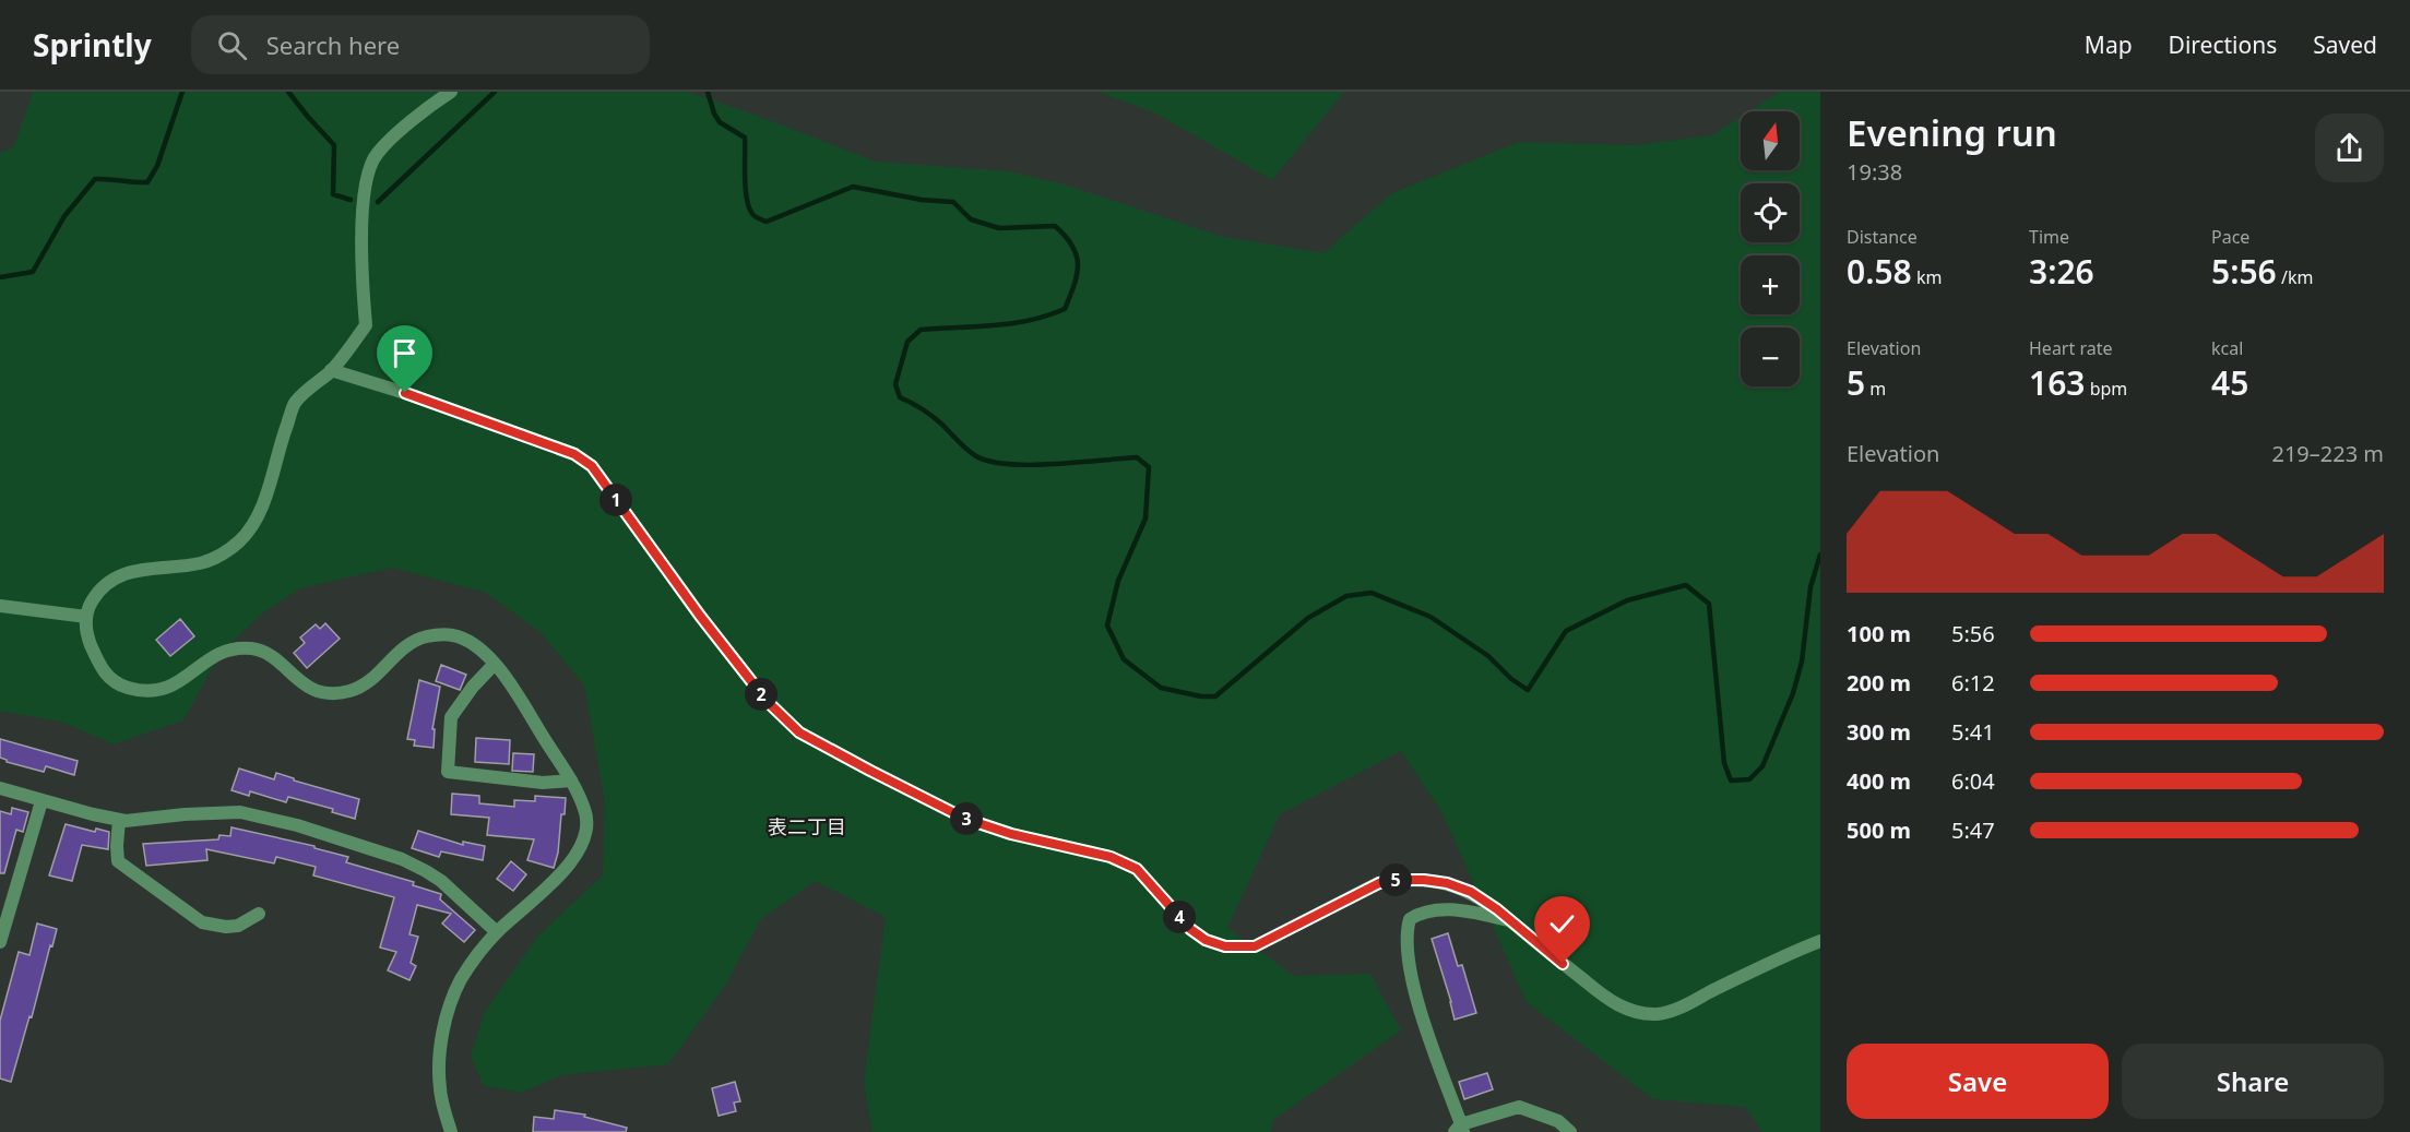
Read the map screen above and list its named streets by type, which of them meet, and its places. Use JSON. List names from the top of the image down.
{
  "districts": ["表二丁目"],
  "north": "top",
  "page": {
    "header": "Sprintly",
    "search": "Search here",
    "nav": ["Map", "Directions", "Saved"],
    "heading": ["Evening run", "19:38"],
    "map_buttons": ["+", "−"],
    "stats": [
      ["Distance", "0.58 km"],
      ["Time", "3:26"],
      ["Pace", "5:56 /km"],
      ["Elevation", "5 m"],
      ["Heart rate", "163 bpm"],
      ["kcal", "45"]
    ],
    "chart": ["Elevation", "219–223 m"],
    "pins": [
      "1",
      "2",
      "3",
      "5",
      "4"
    ],
    "list": [
      {
        "name": "100 m",
        "note": "5:56"
      },
      {
        "name": "200 m",
        "note": "6:12"
      },
      {
        "name": "300 m",
        "note": "5:41"
      },
      {
        "name": "400 m",
        "note": "6:04"
      },
      {
        "name": "500 m",
        "note": "5:47"
      }
    ],
    "buttons": ["Save", "Share"]
  }
}
